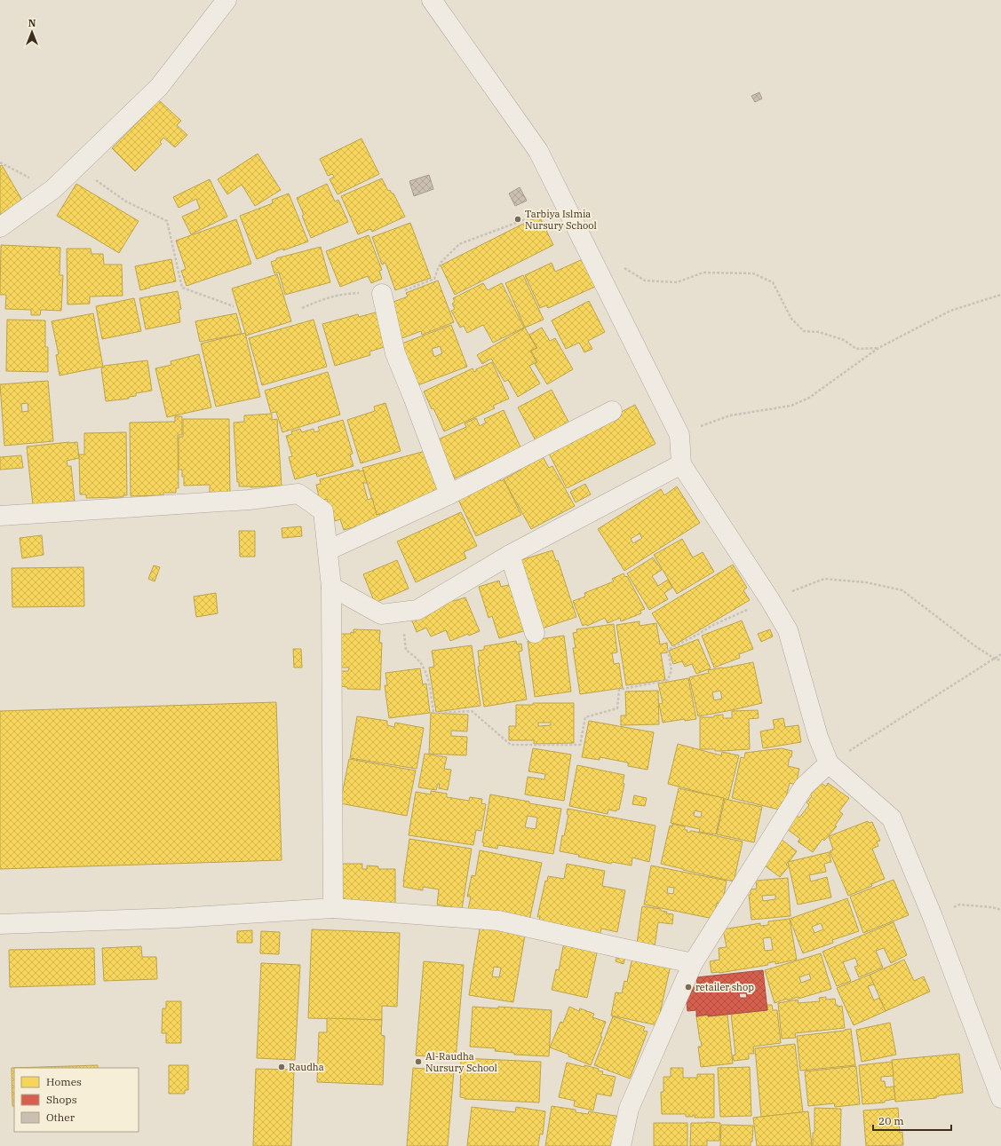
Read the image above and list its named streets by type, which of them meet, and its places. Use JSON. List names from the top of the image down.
{
  "places": [
    "Tarbiya Islmia Nursury School",
    "retailer shop",
    "Al-Raudha Nursury School",
    "Raudha"
  ],
  "legend": ["Homes", "Shops", "Other"],
  "scale_bar": "20 m",
  "north": "top"
}
